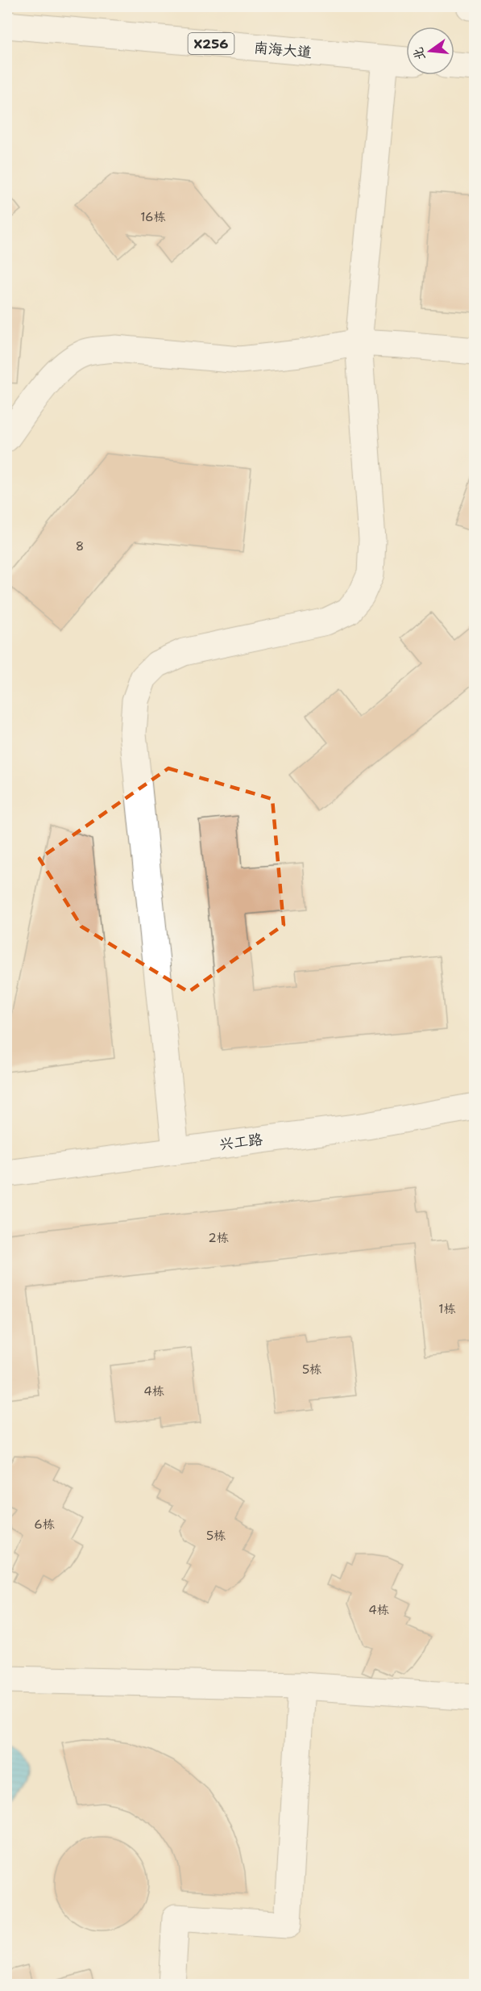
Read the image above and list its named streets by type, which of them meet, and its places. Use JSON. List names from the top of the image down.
{
  "streets": {
    "street": ["X256", "南海大道", "兴工路"]
  },
  "house_numbers": [
    "16栋",
    "8",
    "2栋",
    "1栋",
    "5栋",
    "4栋",
    "6栋",
    "5栋",
    "4栋"
  ],
  "north": "left"
}
